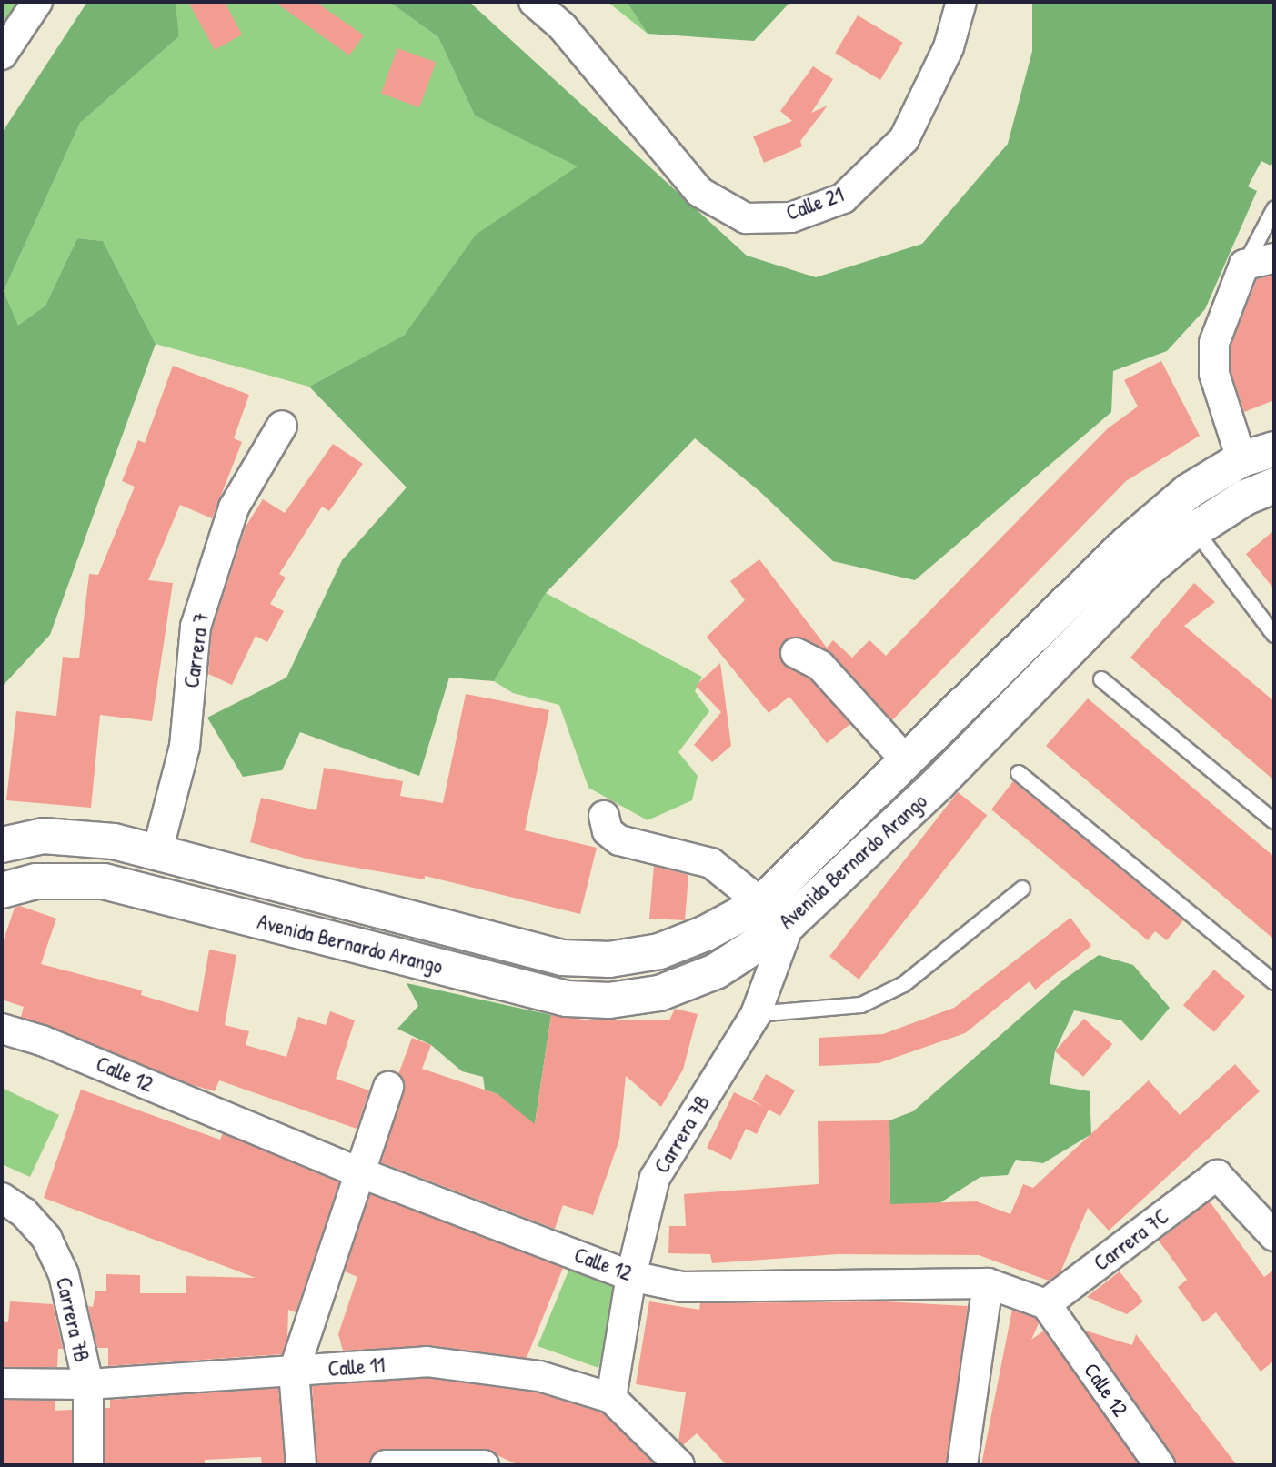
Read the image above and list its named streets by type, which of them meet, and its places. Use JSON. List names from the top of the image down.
{
  "streets": {
    "main road": ["Avenida Bernardo Arango"],
    "street": [
      "Calle 21",
      "Carrera 7",
      "Calle 12",
      "Carrera 7B",
      "Carrera 7C",
      "Calle 11"
    ]
  },
  "crossings": [
    ["Carrera 7", "Avenida Bernardo Arango"],
    ["Avenida Bernardo Arango", "Carrera 7B"],
    ["Calle 12", "Carrera 7B"],
    ["Calle 12", "Carrera 7C"],
    ["Carrera 7B", "Calle 11"]
  ]
}
